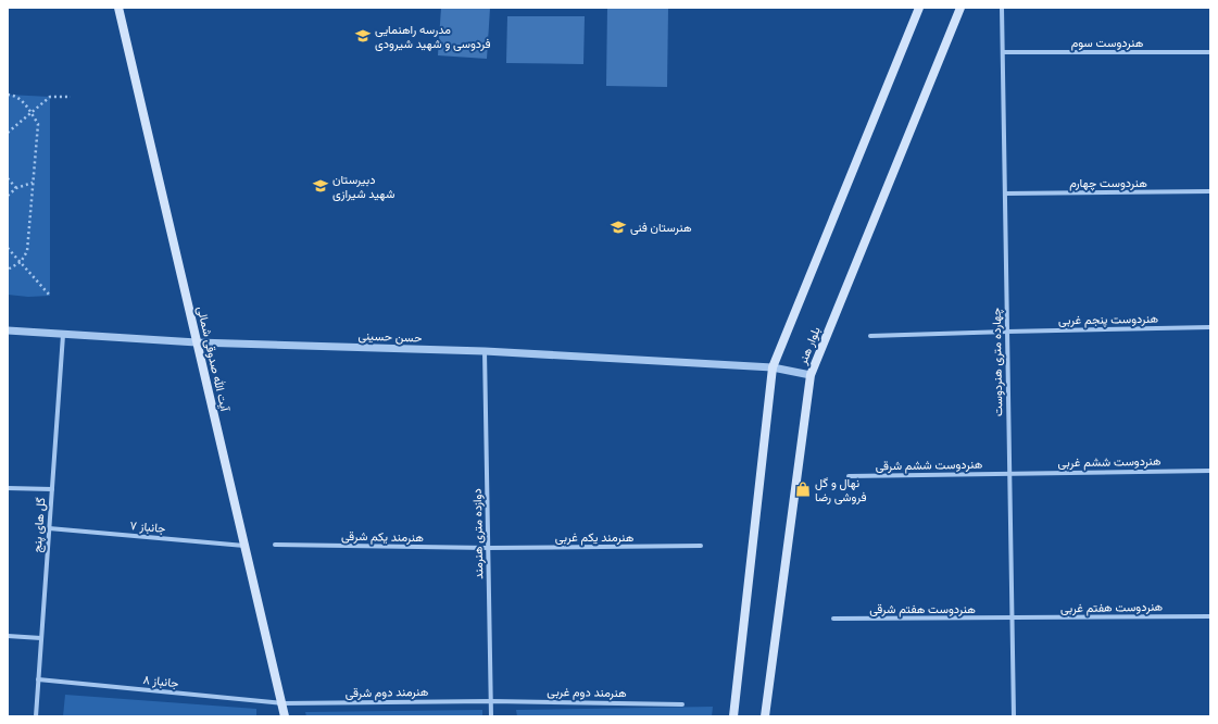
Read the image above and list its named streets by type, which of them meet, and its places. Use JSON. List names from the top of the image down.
{
  "streets": {
    "main road": ["بلوار هنر", "آیت الله صدوقی شمالی"],
    "street": [
      "هنردوست سوم",
      "هنردوست چهارم",
      "هنردوست پنجم غربی",
      "حسن حسینی",
      "چهارده متری هنردوست",
      "هنردوست ششم غربی",
      "هنردوست ششم شرقی",
      "گل های پنج",
      "جانباز ۷",
      "دوازده متری هنرمند",
      "هنرمند یکم شرقی",
      "هنرمند یکم غربی",
      "هنردوست هفتم غربی",
      "هنردوست هفتم شرقی",
      "جانباز ۸",
      "هنرمند دوم شرقی",
      "هنرمند دوم غربی"
    ]
  },
  "crossings": [
    ["هنردوست سوم", "چهارده متری هنردوست"],
    ["هنردوست چهارم", "چهارده متری هنردوست"],
    ["هنردوست پنجم غربی", "چهارده متری هنردوست"],
    ["حسن حسینی", "بلوار هنر"],
    ["حسن حسینی", "آیت الله صدوقی شمالی"],
    ["حسن حسینی", "گل های پنج"],
    ["حسن حسینی", "دوازده متری هنرمند"],
    ["آیت الله صدوقی شمالی", "جانباز ۷"],
    ["آیت الله صدوقی شمالی", "جانباز ۸"],
    ["آیت الله صدوقی شمالی", "هنرمند دوم شرقی"],
    ["چهارده متری هنردوست", "هنردوست ششم غربی"],
    ["چهارده متری هنردوست", "هنردوست ششم شرقی"],
    ["چهارده متری هنردوست", "هنردوست هفتم غربی"],
    ["چهارده متری هنردوست", "هنردوست هفتم شرقی"],
    ["هنردوست ششم غربی", "هنردوست ششم شرقی"],
    ["گل های پنج", "جانباز ۷"],
    ["گل های پنج", "جانباز ۸"],
    ["دوازده متری هنرمند", "هنرمند یکم شرقی"],
    ["دوازده متری هنرمند", "هنرمند یکم غربی"],
    ["دوازده متری هنرمند", "هنرمند دوم شرقی"],
    ["دوازده متری هنرمند", "هنرمند دوم غربی"],
    ["هنرمند یکم شرقی", "هنرمند یکم غربی"],
    ["هنردوست هفتم غربی", "هنردوست هفتم شرقی"],
    ["جانباز ۸", "هنرمند دوم شرقی"],
    ["هنرمند دوم شرقی", "هنرمند دوم غربی"]
  ],
  "places": {
    "school or university": ["مدرسه راهنمایی فردوسی و شهید شیرودی", "دبیرستان شهید شیرازی", "هنرستان فنی"],
    "shop": ["نهال و گل فروشی رضا"]
  }
}
